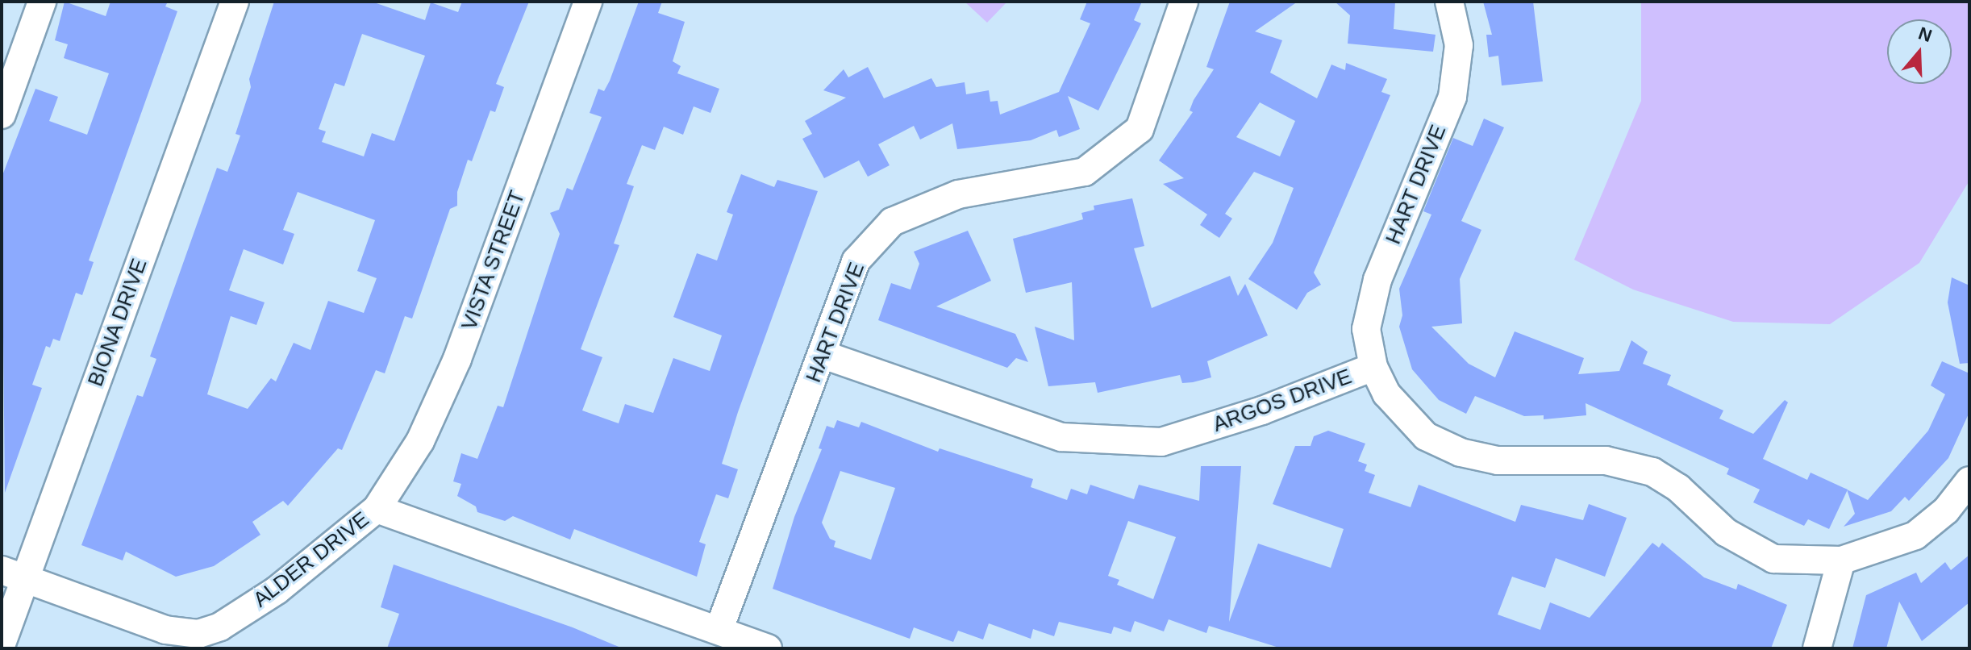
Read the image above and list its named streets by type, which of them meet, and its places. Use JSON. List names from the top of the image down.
{
  "streets": {
    "street": [
      "HART DRIVE",
      "VISTA STREET",
      "BIONA DRIVE",
      "ARGOS DRIVE",
      "ALDER DRIVE"
    ]
  },
  "crossings": [
    ["HART DRIVE", "ARGOS DRIVE"],
    ["HART DRIVE", "ALDER DRIVE"],
    ["VISTA STREET", "ALDER DRIVE"],
    ["BIONA DRIVE", "ALDER DRIVE"]
  ],
  "north": "top"
}
